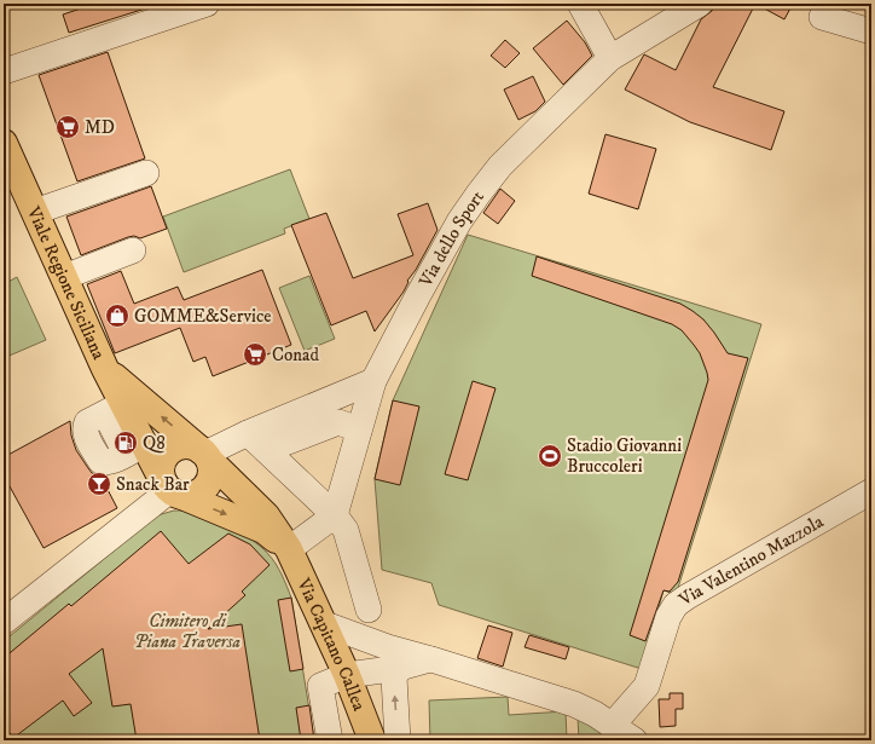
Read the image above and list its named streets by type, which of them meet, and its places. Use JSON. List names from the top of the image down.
{
  "streets": {
    "main road": ["Viale Regione Siciliana", "Via Capitano Callea"],
    "street": ["Via dello Sport", "Via Valentino Mazzola"]
  },
  "crossings": [
    ["Viale Regione Siciliana", "Via Capitano Callea"]
  ],
  "parks": ["Cimitero di Piana Traversa"],
  "places": {
    "supermarket": ["MD", "Conad"],
    "shop": ["GOMME&Service"],
    "fuel station": ["Q8"],
    "sports": ["Stadio Giovanni Bruccoleri"],
    "bar": ["Snack Bar"]
  }
}
